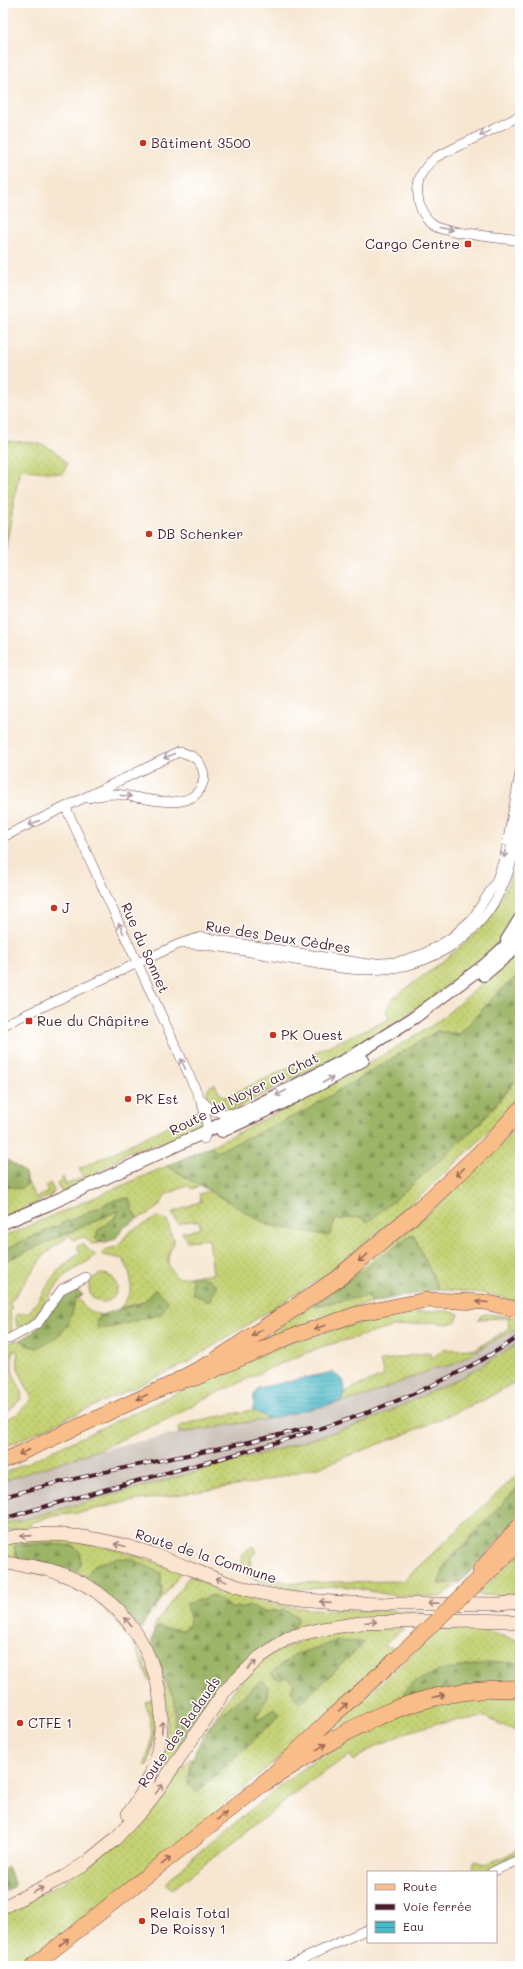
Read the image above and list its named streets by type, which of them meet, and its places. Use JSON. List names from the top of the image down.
{
  "streets": {
    "main road": ["Route de la Commune", "Route des Badauds"],
    "street": ["Rue des Deux Cèdres", "Rue du Sonnet", "Route du Noyer au Chat"]
  },
  "crossings": [
    ["Rue du Sonnet", "Route du Noyer au Chat"]
  ],
  "one_way": ["Rue des Deux Cèdres", "Rue du Sonnet", "Route de la Commune"],
  "places": {
    "other": [
      "Bâtiment 3500",
      "DB Schenker",
      "J",
      "PK Ouest",
      "PK Est",
      "CTFE 1",
      "Relais Total De Roissy 1"
    ],
    "transit": ["Cargo Centre", "Rue du Châpitre"]
  },
  "legend": ["Route", "Voie ferrée", "Eau"]
}
